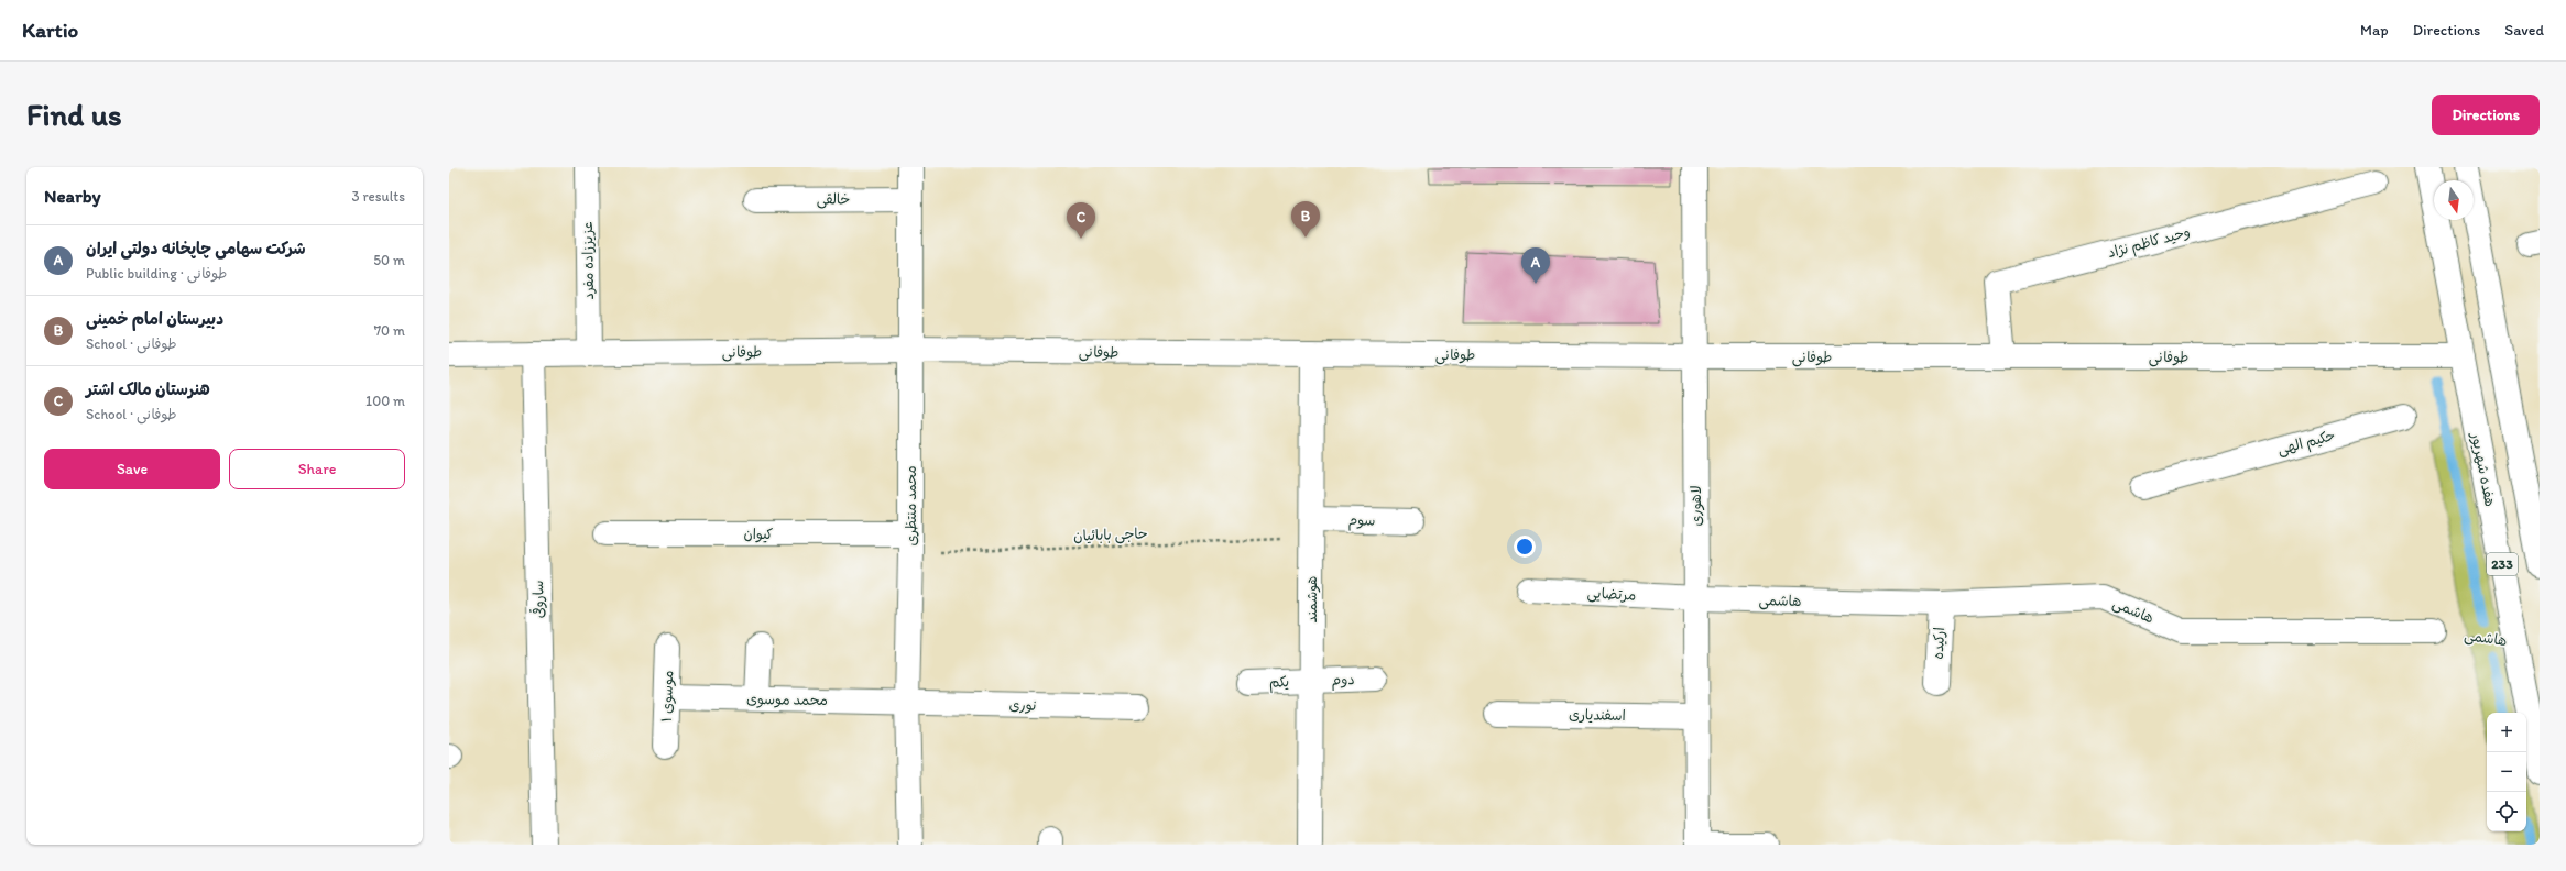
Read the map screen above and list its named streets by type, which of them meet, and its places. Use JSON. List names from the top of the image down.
{
  "streets": {
    "street": [
      "خالقی",
      "وحید کاظم نژاد",
      "عزیززاده مفرد",
      "طوفانی",
      "حکیم الهی",
      "هفده شهریور",
      "محمد منتظری",
      "لاهوری",
      "سوم",
      "کیوان",
      "233",
      "مرتضایی",
      "ساروقی",
      "هوشمند",
      "هاشمی",
      "ارکیده",
      "دوم",
      "یکم",
      "موسوی ۱",
      "محمد موسوی",
      "نوری",
      "اسفندیاری"
    ],
    "path": ["حاجی بابائیان"]
  },
  "crossings": [
    ["خالقی", "محمد منتظری"],
    ["وحید کاظم نژاد", "طوفانی"],
    ["عزیززاده مفرد", "طوفانی"],
    ["طوفانی", "هفده شهریور"],
    ["طوفانی", "محمد منتظری"],
    ["طوفانی", "لاهوری"],
    ["طوفانی", "ساروقی"],
    ["طوفانی", "هوشمند"],
    ["هفده شهریور", "هاشمی"],
    ["محمد منتظری", "کیوان"],
    ["محمد منتظری", "حاجی بابائیان"],
    ["محمد منتظری", "محمد موسوی"],
    ["محمد منتظری", "نوری"],
    ["لاهوری", "مرتضایی"],
    ["لاهوری", "هاشمی"],
    ["لاهوری", "اسفندیاری"],
    ["سوم", "حاجی بابائیان"],
    ["سوم", "هوشمند"],
    ["کیوان", "حاجی بابائیان"],
    ["حاجی بابائیان", "هوشمند"],
    ["مرتضایی", "هاشمی"],
    ["هوشمند", "دوم"],
    ["هوشمند", "یکم"],
    ["هاشمی", "ارکیده"],
    ["دوم", "یکم"],
    ["موسوی ۱", "محمد موسوی"],
    ["محمد موسوی", "نوری"]
  ],
  "north": "bottom",
  "page": {
    "header": "Kartio",
    "nav": ["Map", "Directions", "Saved"],
    "buttons": [
      "Directions",
      ["Save", "Share"]
    ],
    "title": "Find us",
    "heading": ["Nearby", "3 results"],
    "pins": ["B", "C", "A"],
    "list": [
      {
        "mark": "A",
        "name": "شرکت سهامی چاپخانه دولتی ایران",
        "note": "Public building · طوفانی",
        "value": "50 m"
      },
      {
        "mark": "B",
        "name": "دبیرستان امام خمینی",
        "note": "School · طوفانی",
        "value": "70 m"
      },
      {
        "mark": "C",
        "name": "هنرستان مالک اشتر",
        "note": "School · طوفانی",
        "value": "100 m"
      }
    ],
    "map_buttons": ["+", "−"]
  }
}
